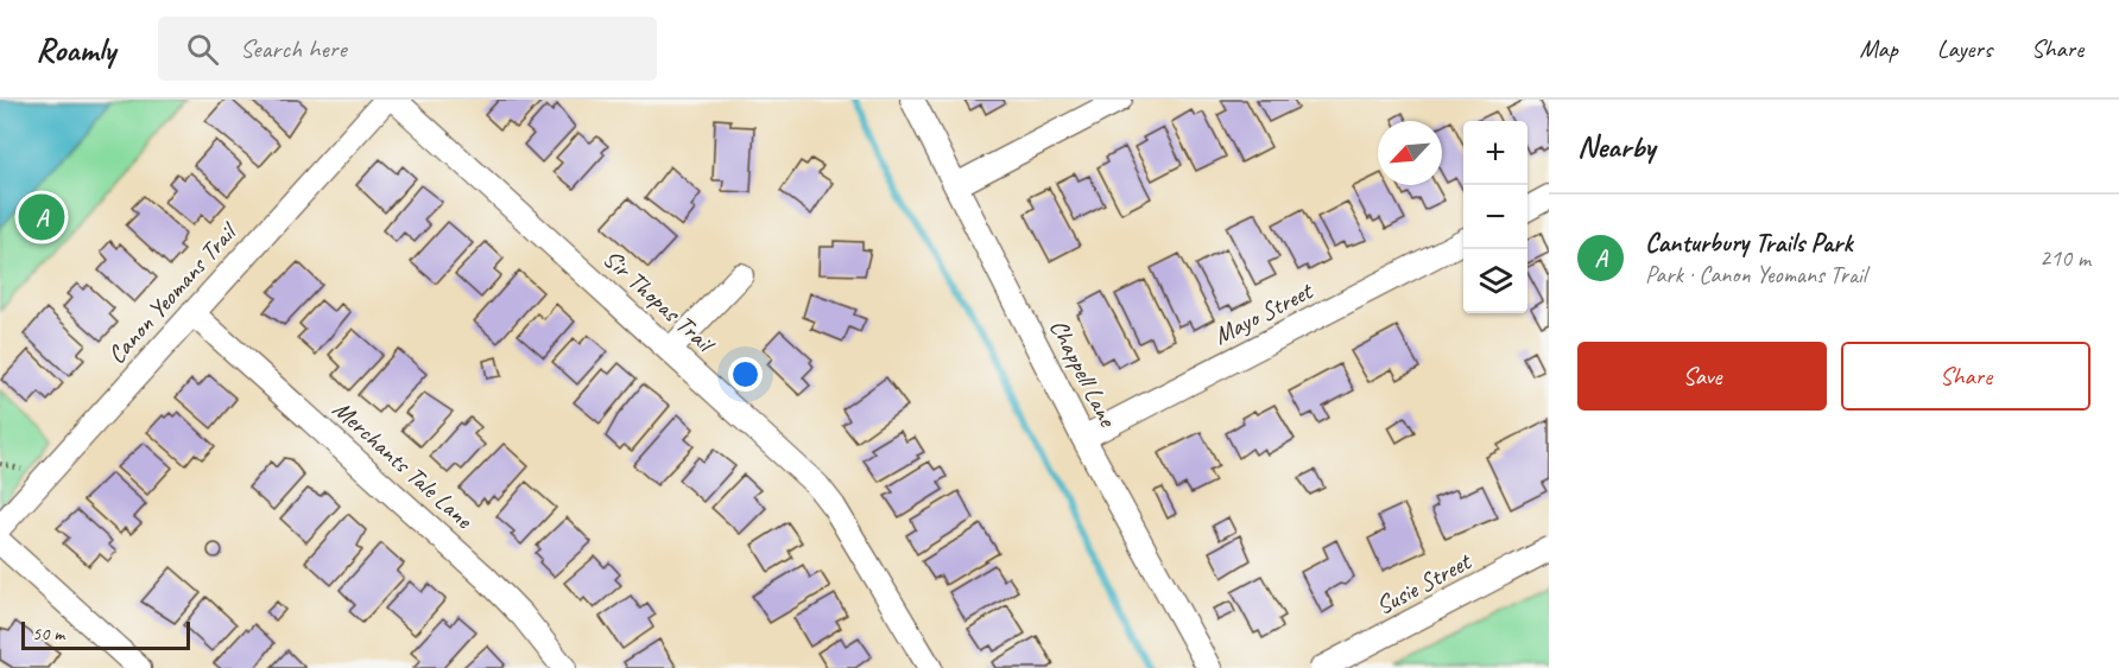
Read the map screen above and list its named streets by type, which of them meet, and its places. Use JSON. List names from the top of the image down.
{
  "streets": {
    "street": [
      "Canon Yeomans Trail",
      "Sir Thopas Trail",
      "Mayo Street",
      "Chappell Lane",
      "Merchants Tale Lane",
      "Susie Street"
    ]
  },
  "crossings": [
    ["Canon Yeomans Trail", "Merchants Tale Lane"],
    ["Mayo Street", "Chappell Lane"]
  ],
  "scale_bar": "50 m",
  "north": "bottom left",
  "page": {
    "header": "Roamly",
    "search": "Search here",
    "nav": ["Map", "Layers", "Share"],
    "heading": "Nearby",
    "map_buttons": ["+", "−"],
    "pins": "A",
    "list": [
      {
        "mark": "A",
        "name": "Canturbury Trails Park",
        "note": "Park · Canon Yeomans Trail",
        "value": "210 m"
      }
    ],
    "buttons": ["Save", "Share"],
    "scale": "50 m"
  }
}
